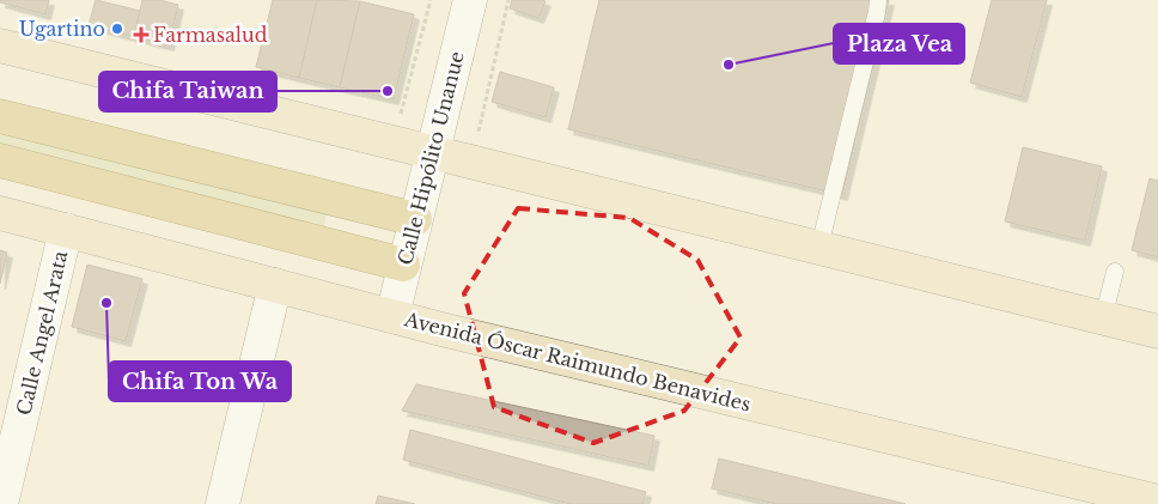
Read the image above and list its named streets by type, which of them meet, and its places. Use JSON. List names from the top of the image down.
{
  "streets": {
    "main road": ["Avenida Óscar Raimundo Benavides"],
    "street": ["Calle Hipólito Unanue", "Calle Angel Arata"]
  },
  "crossings": [
    ["Calle Hipólito Unanue", "Avenida Óscar Raimundo Benavides"],
    ["Calle Angel Arata", "Avenida Óscar Raimundo Benavides"]
  ],
  "places": {
    "other": [
      "Ugartino",
      "Plaza Vea",
      "Chifa Taiwan",
      "Chifa Ton Wa"
    ],
    "health": ["Farmasalud"]
  }
}
